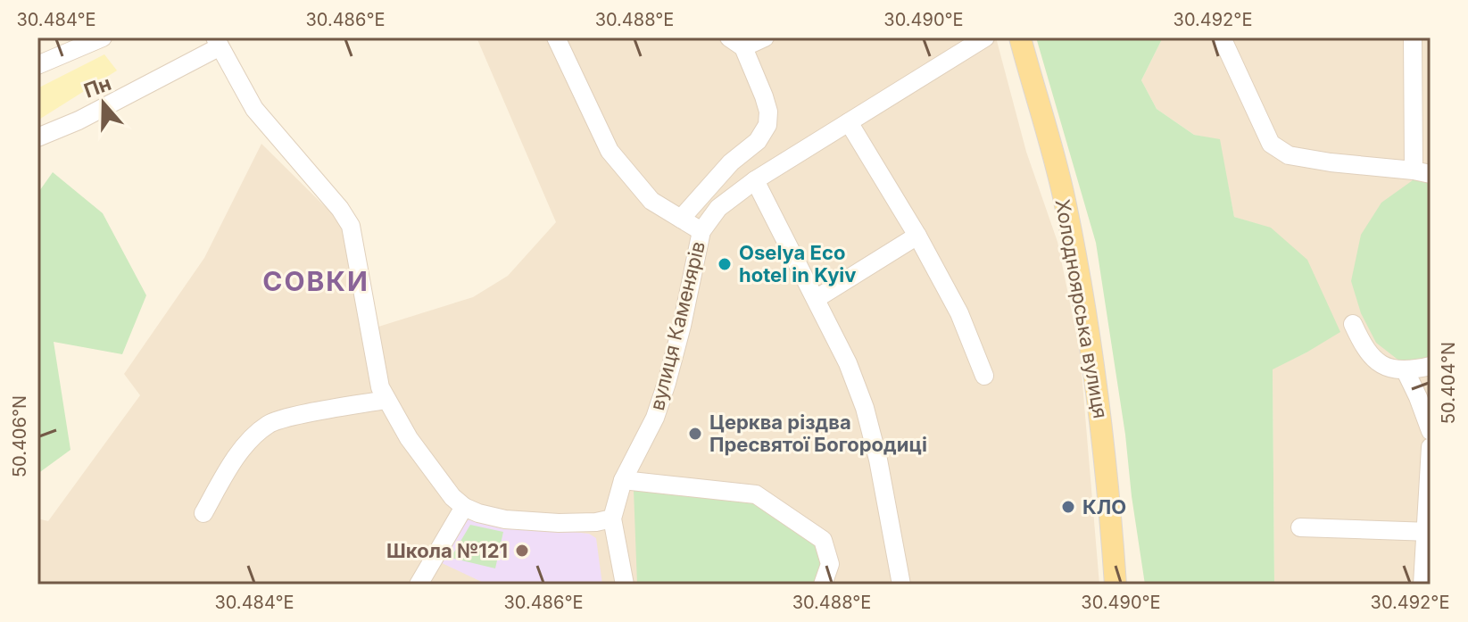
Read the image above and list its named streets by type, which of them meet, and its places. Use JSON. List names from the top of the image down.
{
  "streets": {
    "main road": ["Холодноярська вулиця"],
    "street": ["вулиця Каменярів"]
  },
  "districts": ["СОВКИ"],
  "places": [
    "Oselya Eco hotel in Kyiv",
    "Церква різдва Пресвятої Богородиці",
    "КЛО",
    "Школа №121"
  ],
  "north": "top",
  "coordinates": [
    "30.484°E",
    "30.486°E",
    "30.488°E",
    "30.490°E",
    "30.492°E",
    "50.404°N",
    "50.406°N"
  ]
}
